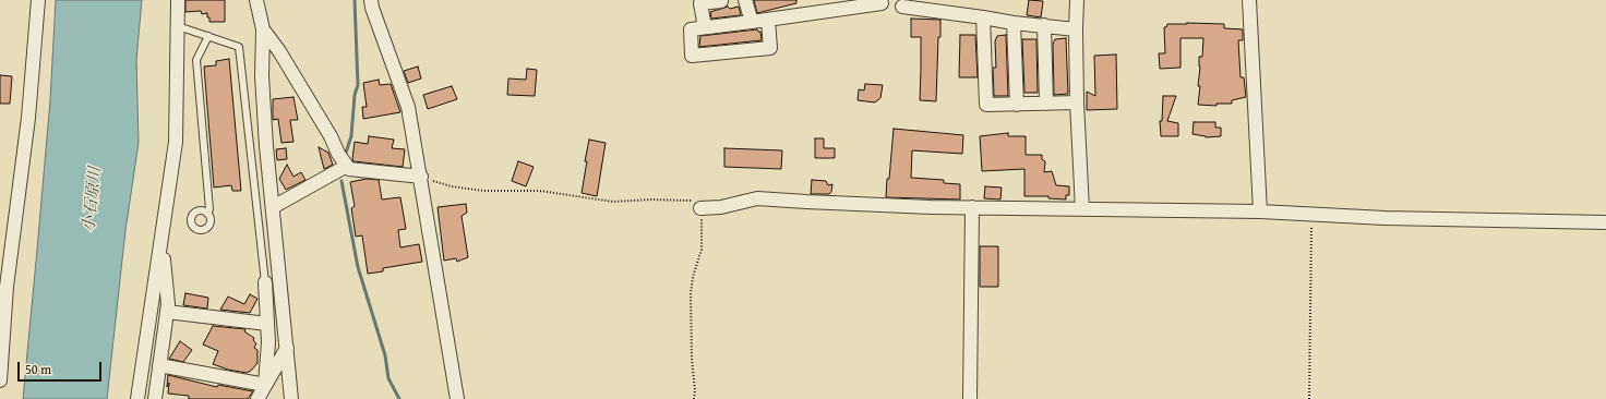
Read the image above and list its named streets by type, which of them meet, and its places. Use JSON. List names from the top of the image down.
{
  "water": ["小石原川"],
  "scale_bar": "50 m"
}
